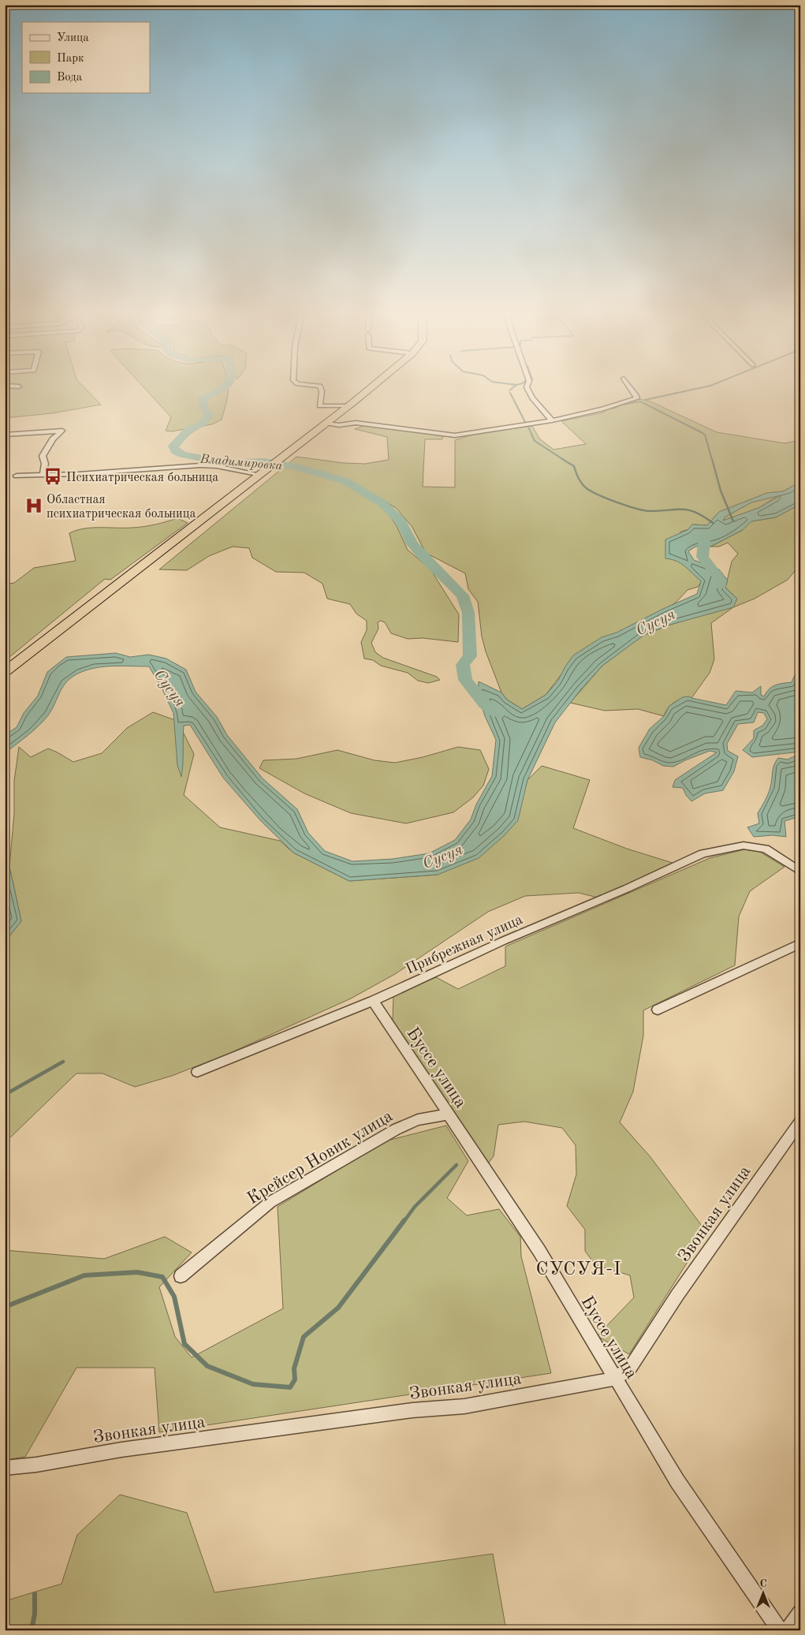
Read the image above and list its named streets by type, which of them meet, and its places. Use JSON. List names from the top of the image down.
{
  "streets": {
    "street": [
      "Прибрежная улица",
      "Буссе улица",
      "Крейсер Новик улица",
      "Звонкая улица"
    ]
  },
  "crossings": [
    ["Прибрежная улица", "Буссе улица"],
    ["Буссе улица", "Крейсер Новик улица"],
    ["Буссе улица", "Звонкая улица"]
  ],
  "districts": ["СУСУЯ-I"],
  "water": ["Владимировка", "Сусуя"],
  "places": {
    "bus stop": ["Психиатрическая больница"],
    "hospital": ["Областная психиатрическая больница"]
  },
  "legend": ["Улица", "Парк", "Вода"],
  "north": "top"
}
